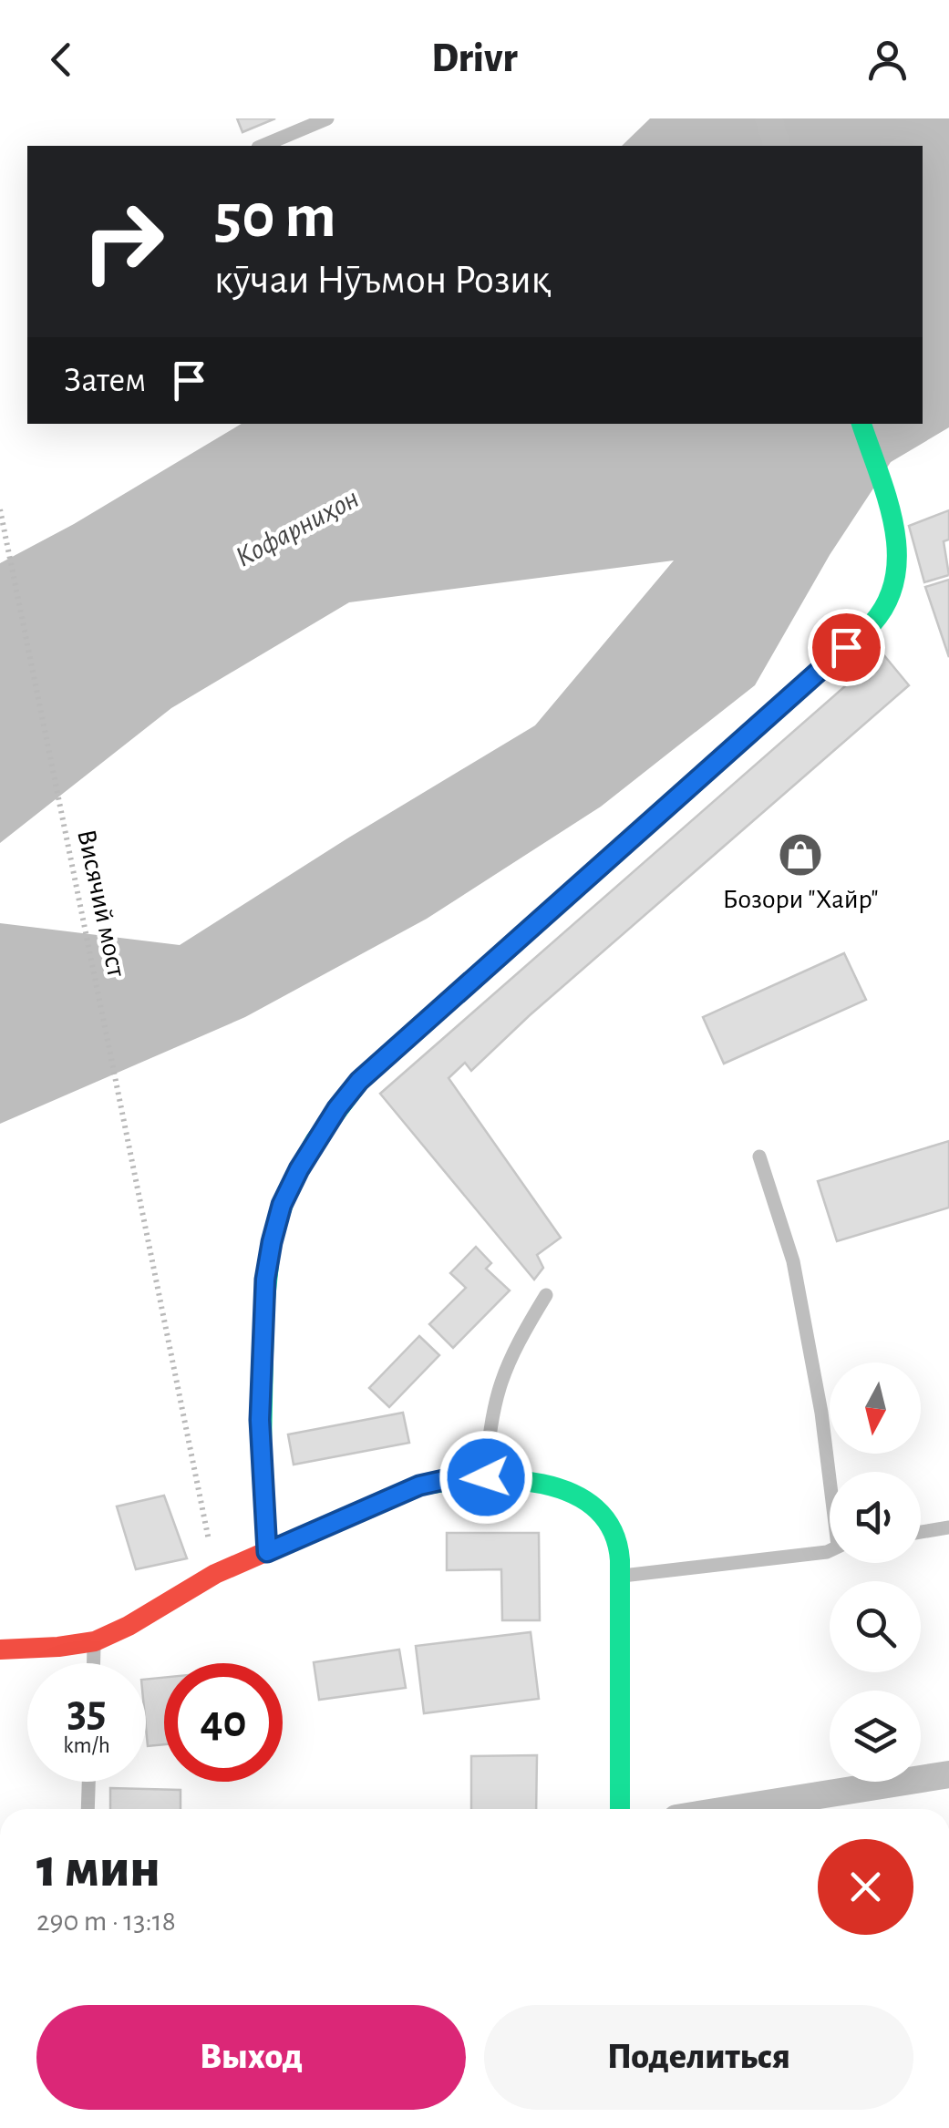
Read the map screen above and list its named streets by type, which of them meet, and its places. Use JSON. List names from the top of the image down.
{
  "streets": {
    "path": ["Висячий мост"]
  },
  "water": ["Кофарниҳон"],
  "places": {
    "shop": ["Бозори \"Хайр\""]
  },
  "north": "bottom",
  "page": {
    "header": "Drivr",
    "turn": ["50 m", "кӯчаи Нӯъмон Розиқ"],
    "then": "Затем",
    "speed": "35 km/h",
    "limit": "40",
    "heading": ["1 мин", "290 m · 13:18"],
    "buttons": ["Выход", "Поделиться"]
  }
}
